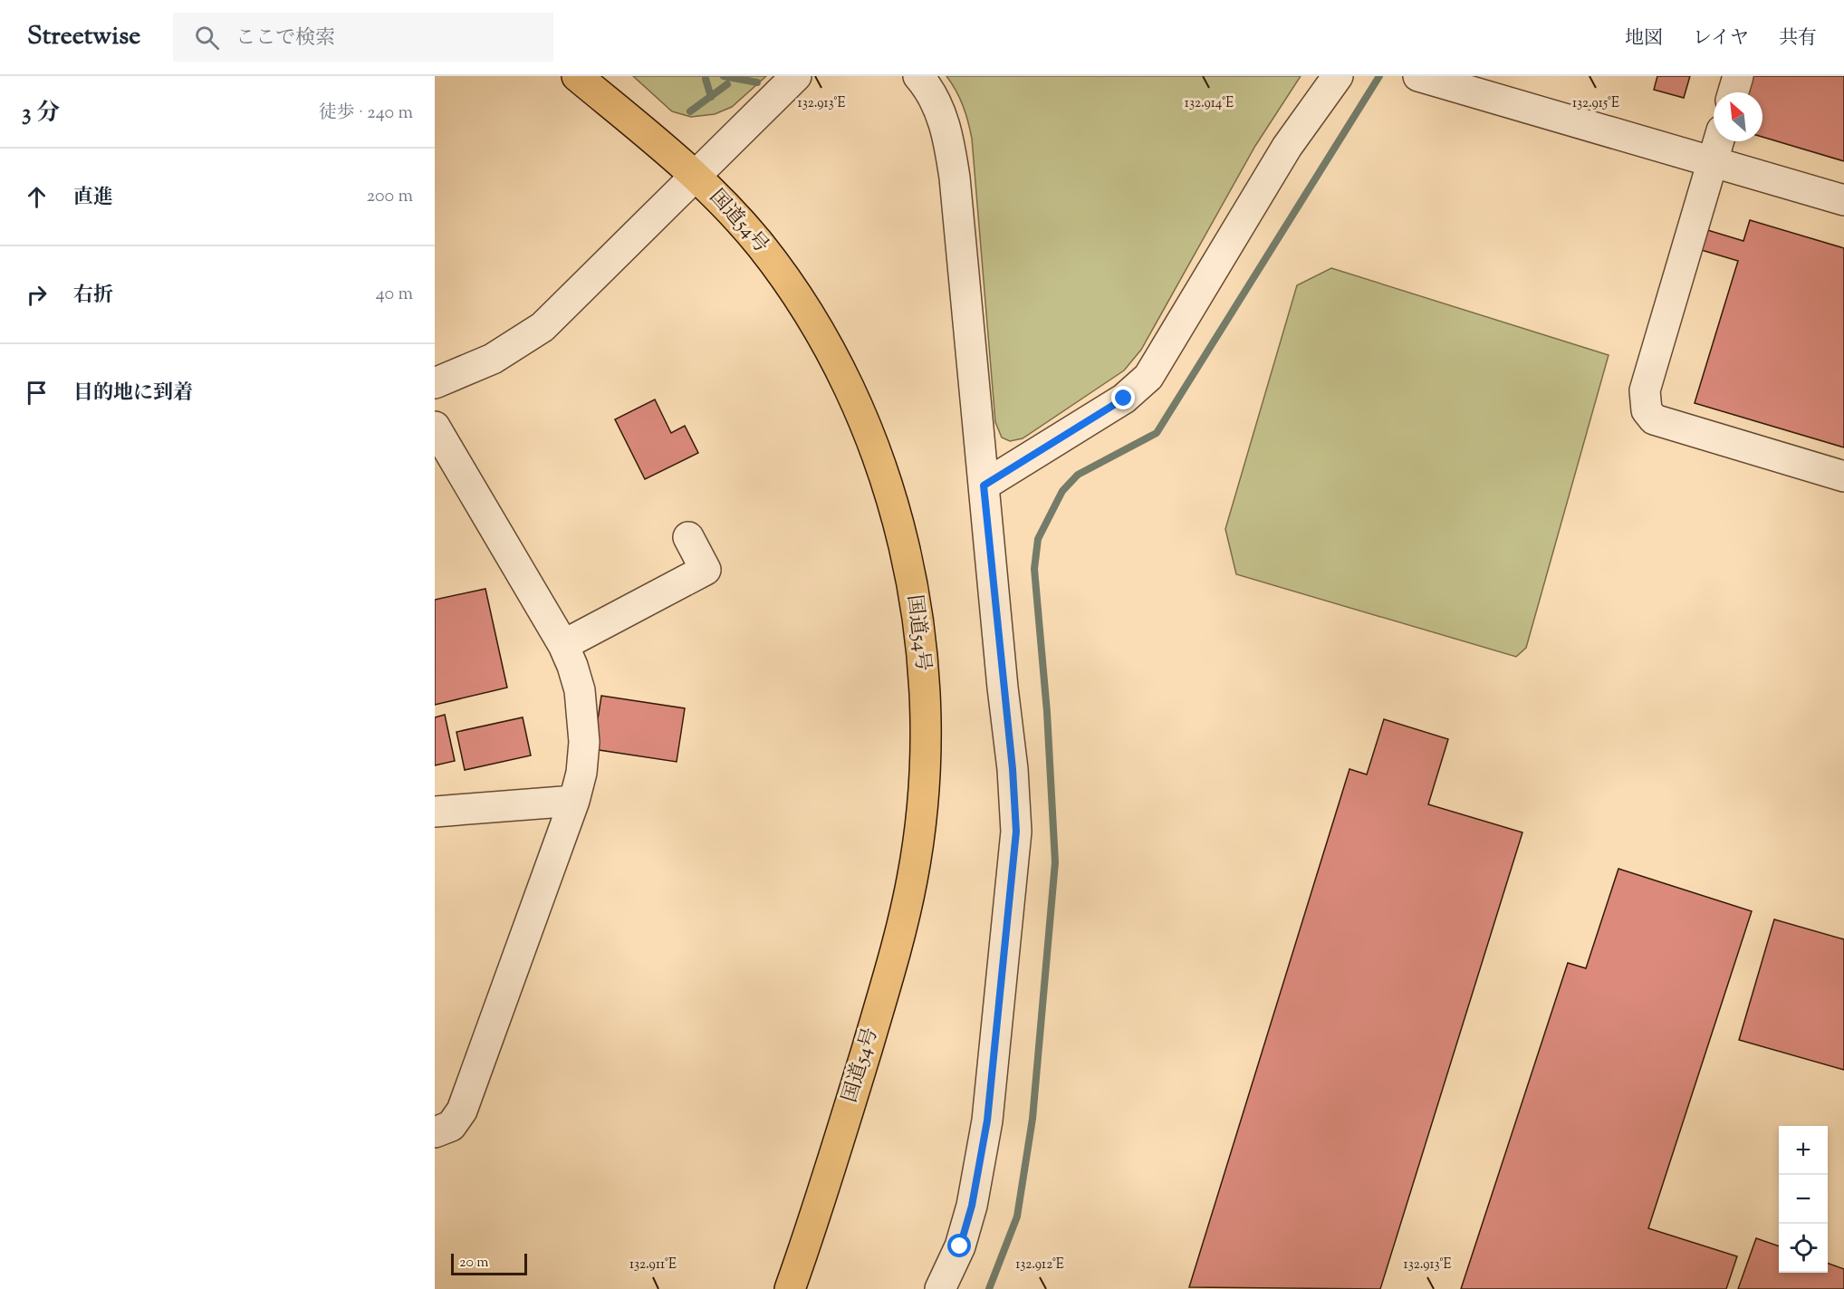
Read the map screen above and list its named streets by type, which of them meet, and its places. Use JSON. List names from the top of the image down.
{
  "streets": {
    "highway": ["国道54号"]
  },
  "scale_bar": "20 m",
  "north": "top left",
  "page": {
    "header": "Streetwise",
    "search": "ここで検索",
    "nav": ["地図", "レイヤ", "共有"],
    "heading": ["3 分", "徒歩 · 240 m"],
    "list": [
      ["直進", "200 m"],
      ["右折", "40 m"],
      "目的地に到着"
    ],
    "map_buttons": ["+", "−"],
    "scale": "20 m"
  },
  "coordinates": [
    "132.913°E",
    "132.914°E",
    "132.915°E",
    "132.911°E",
    "132.912°E"
  ]
}
